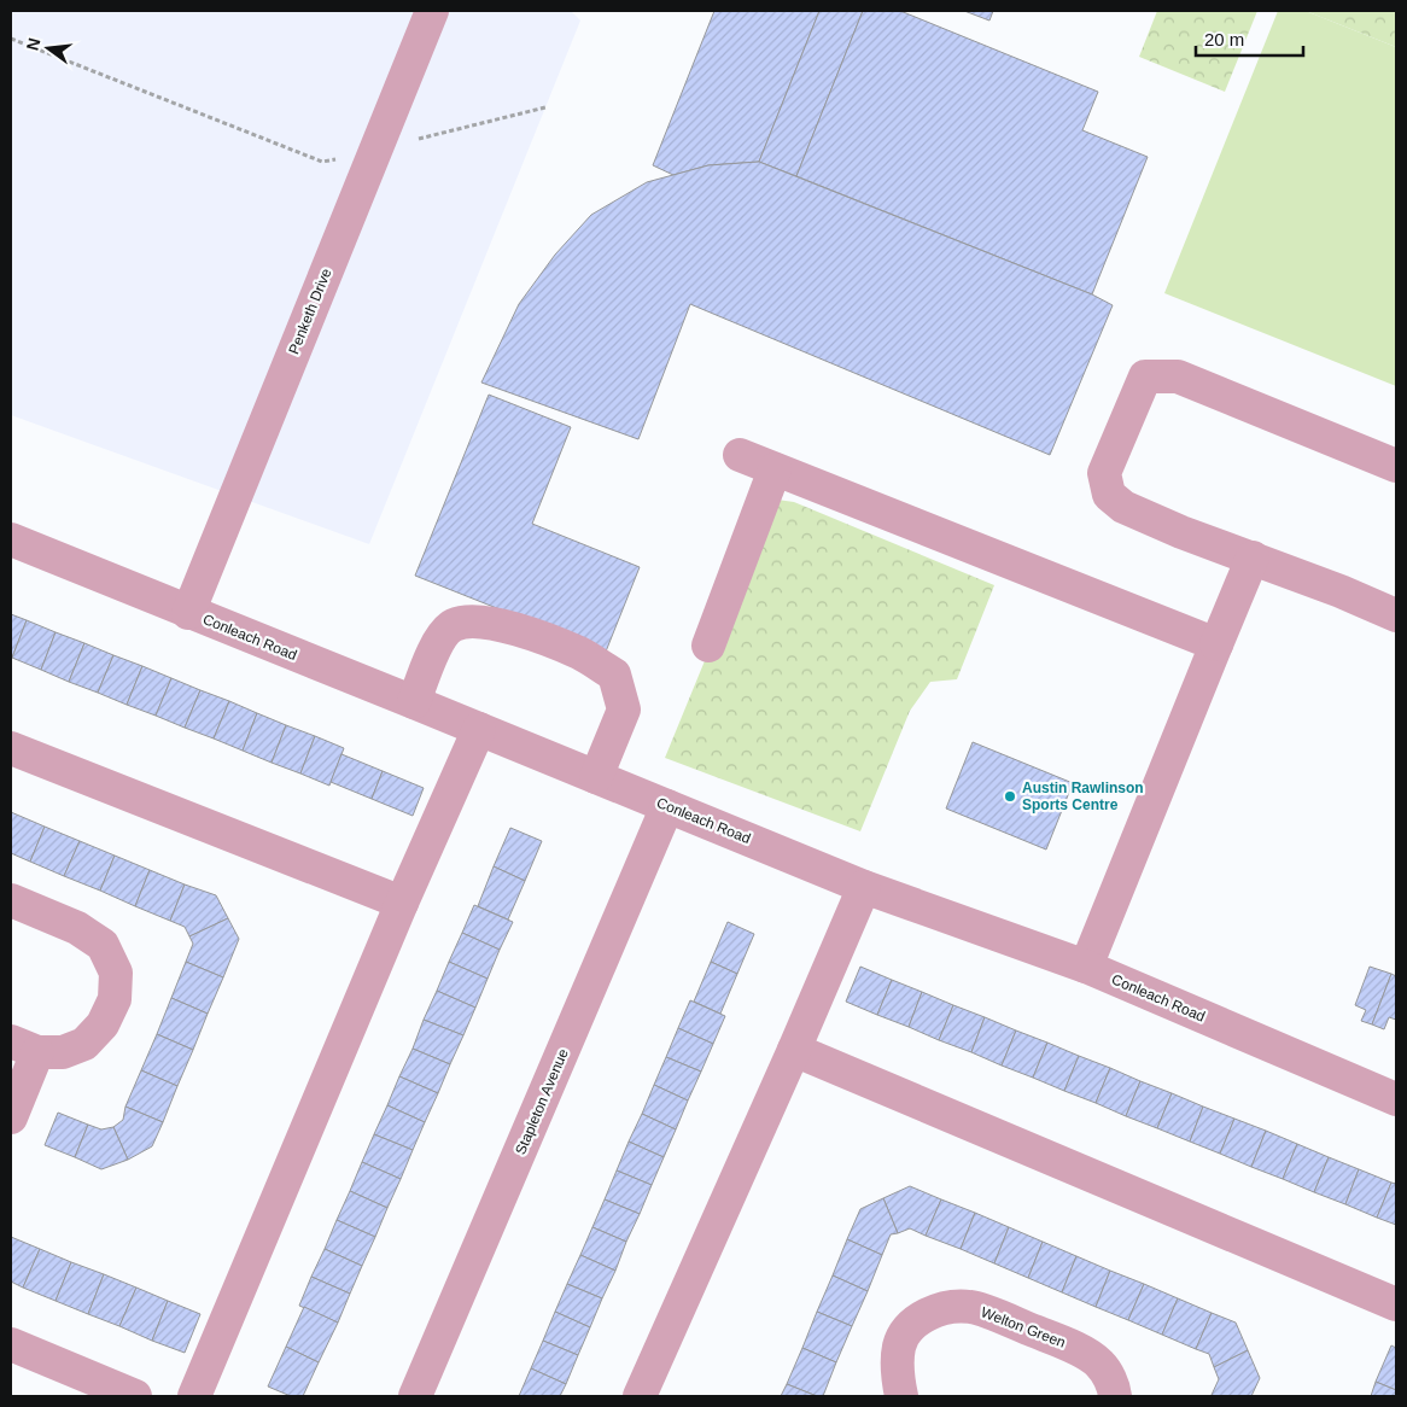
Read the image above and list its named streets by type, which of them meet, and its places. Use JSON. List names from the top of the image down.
{
  "streets": {
    "street": [
      "Penketh Drive",
      "Conleach Road",
      "Stapleton Avenue",
      "Welton Green"
    ]
  },
  "crossings": [
    ["Penketh Drive", "Conleach Road"],
    ["Conleach Road", "Stapleton Avenue"]
  ],
  "places": ["Austin Rawlinson Sports Centre"],
  "scale_bar": "20 m",
  "north": "left"
}
